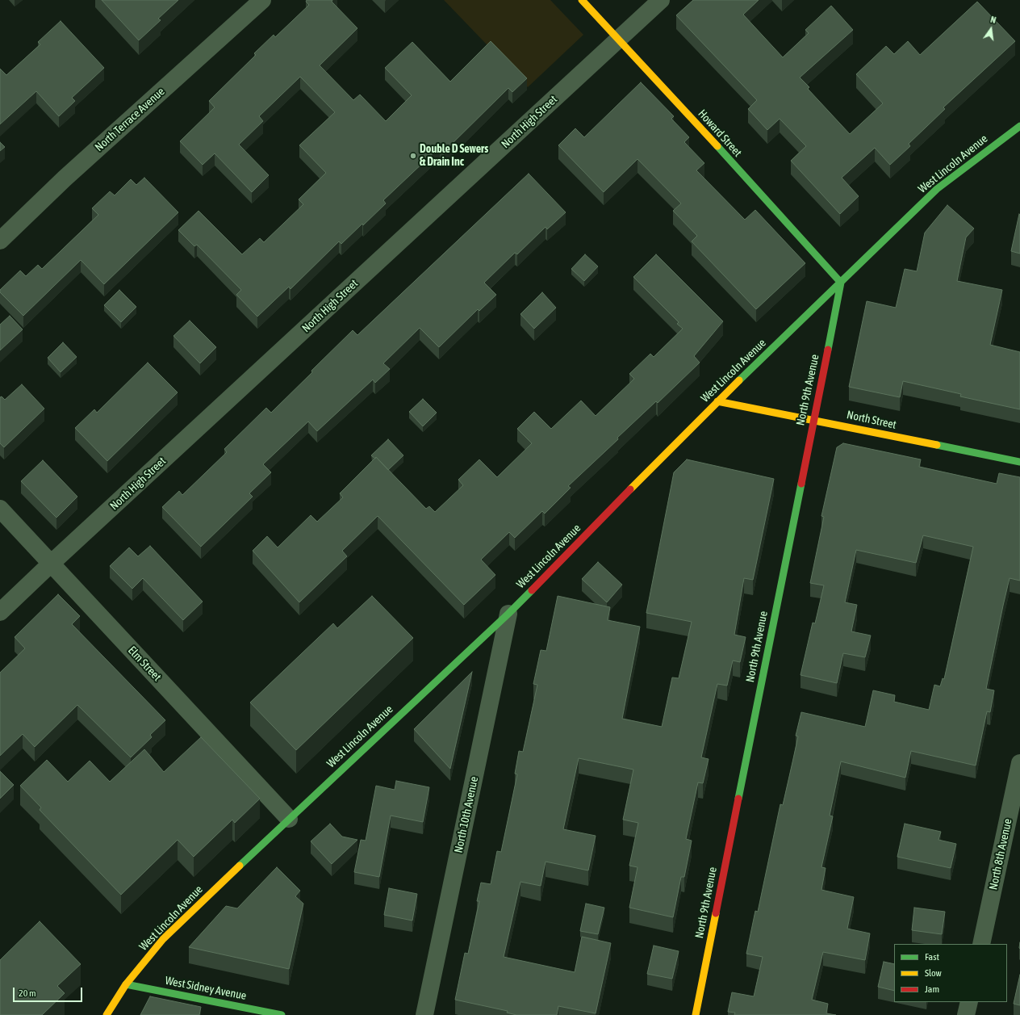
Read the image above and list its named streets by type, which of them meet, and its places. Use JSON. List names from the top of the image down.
{
  "streets": {
    "street": [
      "North Terrace Avenue",
      "North High Street",
      "Howard Street",
      "West Lincoln Avenue",
      "North 9th Avenue",
      "North Street",
      "Elm Street",
      "North 10th Avenue",
      "North 8th Avenue",
      "West Sidney Avenue"
    ]
  },
  "crossings": [
    ["North High Street", "Howard Street"],
    ["North High Street", "Elm Street"],
    ["Howard Street", "West Lincoln Avenue"],
    ["Howard Street", "North 9th Avenue"],
    ["West Lincoln Avenue", "North 9th Avenue"],
    ["West Lincoln Avenue", "North Street"],
    ["West Lincoln Avenue", "Elm Street"],
    ["West Lincoln Avenue", "North 10th Avenue"],
    ["West Lincoln Avenue", "West Sidney Avenue"],
    ["North 9th Avenue", "North Street"]
  ],
  "places": ["Double D Sewers & Drain Inc"],
  "legend": ["Fast", "Slow", "Jam"],
  "scale_bar": "20 m",
  "north": "top"
}
